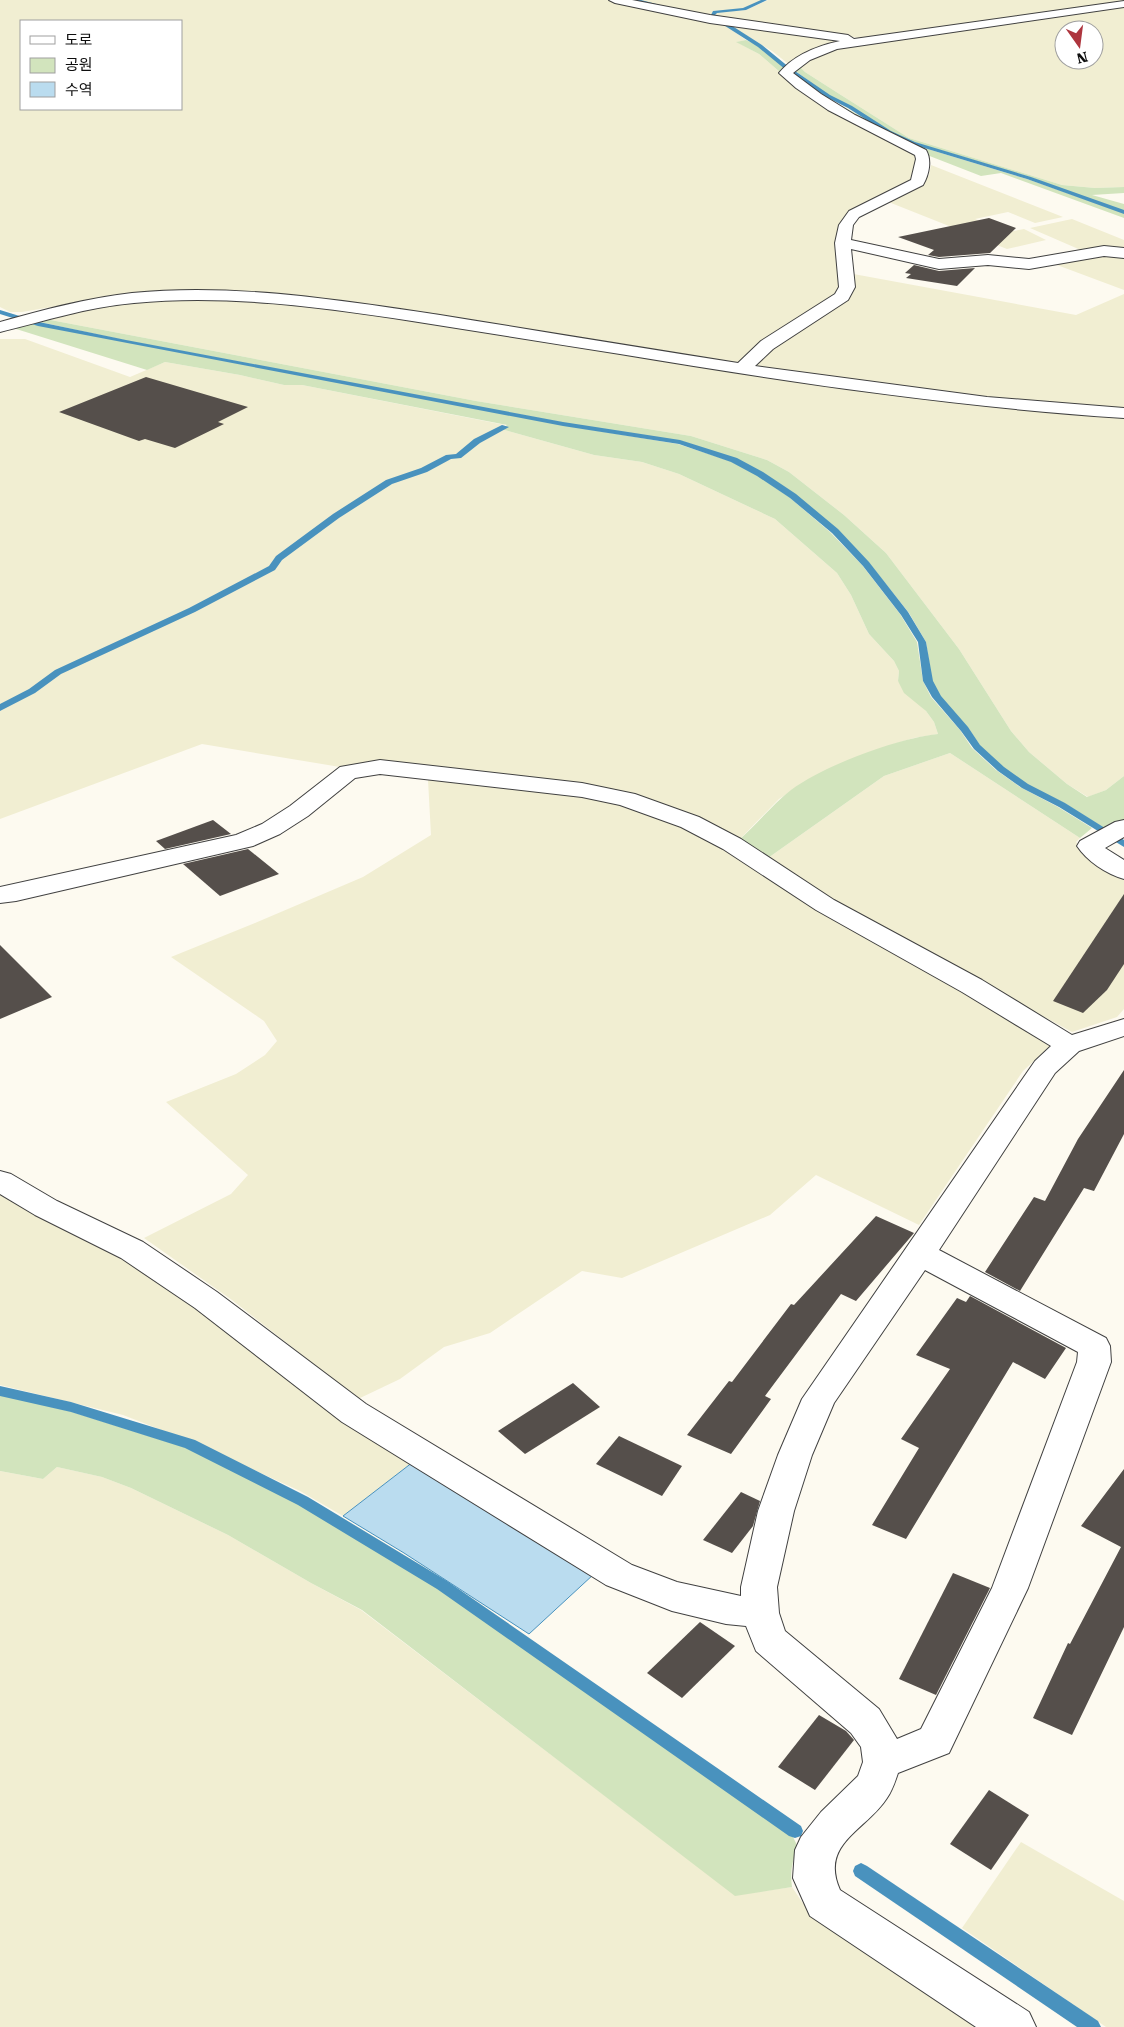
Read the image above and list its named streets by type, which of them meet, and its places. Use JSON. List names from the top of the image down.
{
  "legend": ["도로", "공원", "수역"],
  "north": "bottom"
}
